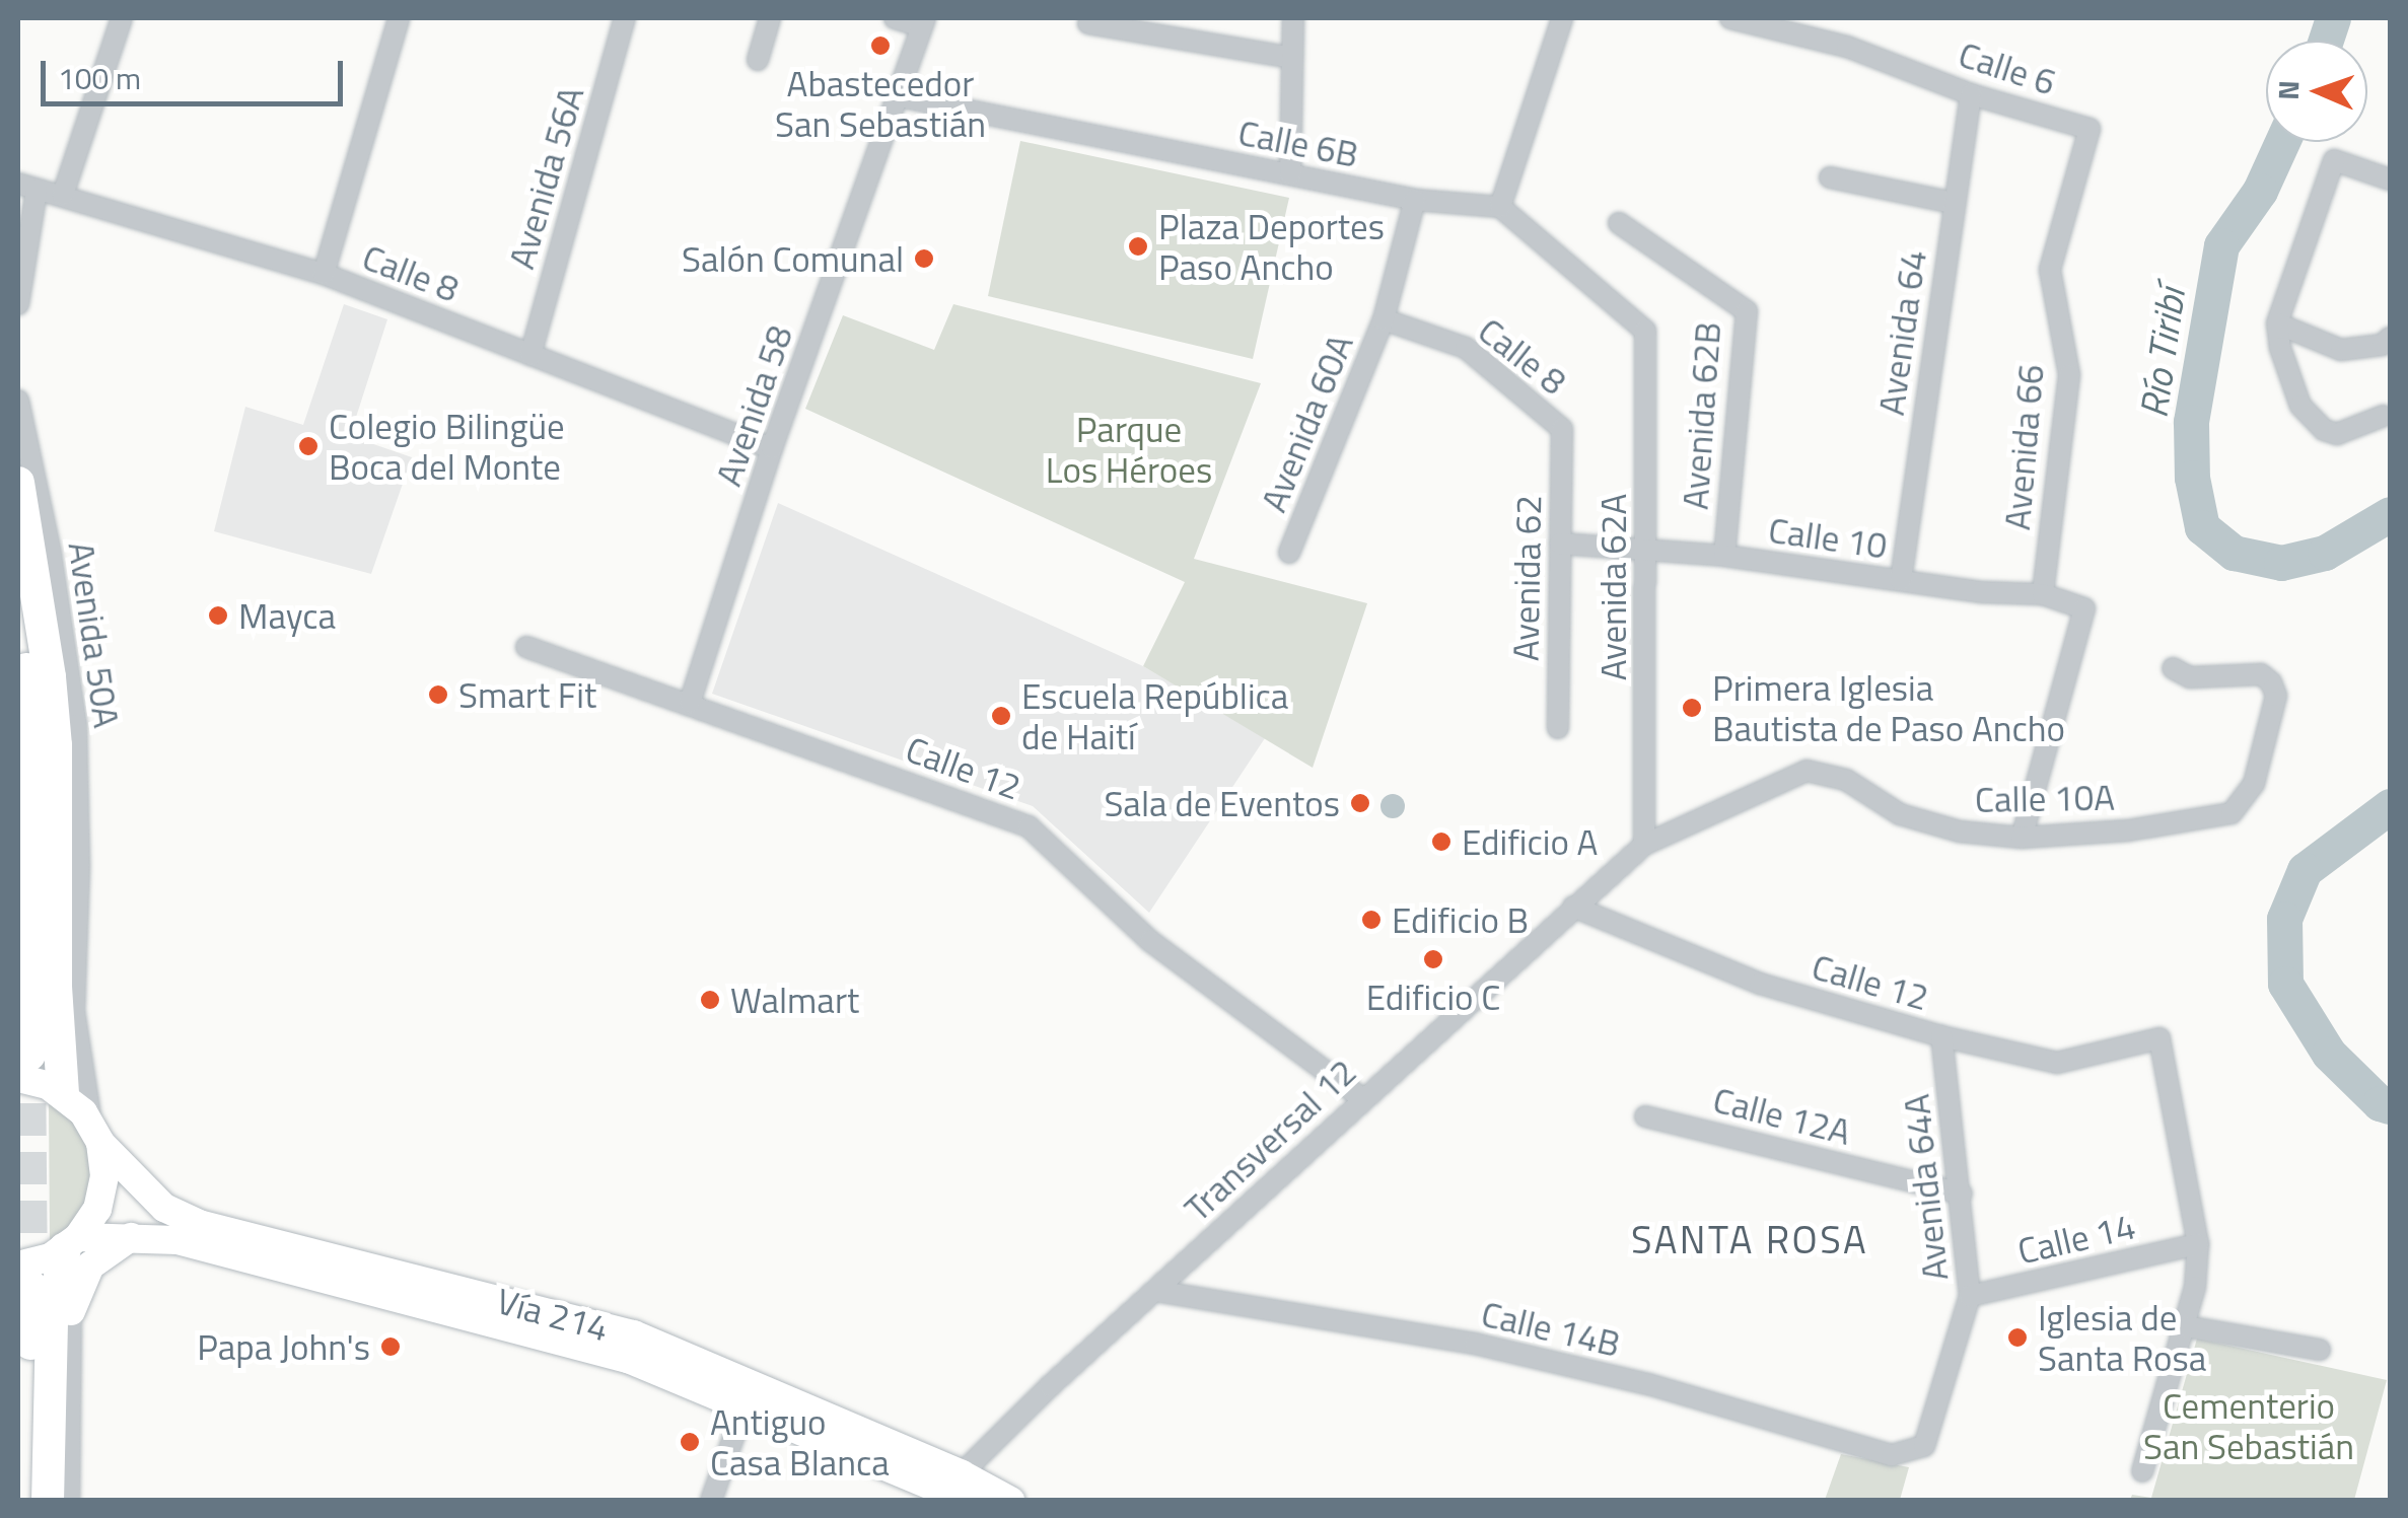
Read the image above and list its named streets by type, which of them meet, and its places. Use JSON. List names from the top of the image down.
{
  "streets": {
    "main road": ["Vía 214"],
    "street": [
      "Calle 6",
      "Calle 6B",
      "Avenida 56A",
      "Calle 8",
      "Avenida 64",
      "Avenida 58",
      "Avenida 62B",
      "Avenida 60A",
      "Avenida 66",
      "Calle 10",
      "Avenida 62",
      "Avenida 62A",
      "Avenida 50A",
      "Calle 12",
      "Calle 10A",
      "Calle 12A",
      "Transversal 12",
      "Avenida 64A",
      "Calle 14",
      "Calle 14B"
    ]
  },
  "crossings": [
    ["Calle 6", "Avenida 64"],
    ["Calle 6", "Avenida 66"],
    ["Calle 6B", "Avenida 58"],
    ["Calle 6B", "Avenida 60A"],
    ["Calle 6B", "Avenida 62A"],
    ["Avenida 56A", "Calle 8"],
    ["Calle 8", "Avenida 58"],
    ["Calle 8", "Avenida 60A"],
    ["Calle 8", "Avenida 62"],
    ["Avenida 64", "Calle 10"],
    ["Avenida 58", "Calle 12"],
    ["Avenida 62B", "Calle 10"],
    ["Avenida 66", "Calle 10"],
    ["Calle 10", "Avenida 62"],
    ["Calle 10", "Avenida 62A"],
    ["Calle 10", "Calle 10A"],
    ["Avenida 62A", "Calle 10A"],
    ["Avenida 62A", "Transversal 12"],
    ["Avenida 50A", "Vía 214"],
    ["Calle 12", "Transversal 12"],
    ["Calle 12", "Avenida 64A"],
    ["Calle 12", "Calle 14"],
    ["Calle 10A", "Transversal 12"],
    ["Calle 12A", "Avenida 64A"],
    ["Transversal 12", "Vía 214"],
    ["Transversal 12", "Calle 14B"],
    ["Avenida 64A", "Calle 14"],
    ["Avenida 64A", "Calle 14B"]
  ],
  "districts": ["SANTA ROSA"],
  "water": ["Río Tiribí"],
  "parks": ["Parque Los Héroes", "Cementerio San Sebastián"],
  "places": [
    "Abastecedor San Sebastián",
    "Plaza Deportes Paso Ancho",
    "Salón Comunal",
    "Colegio Bilingüe Boca del Monte",
    "Mayca",
    "Smart Fit",
    "Primera Iglesia Bautista de Paso Ancho",
    "Escuela República de Haití",
    "Sala de Eventos",
    "Edificio A",
    "Edificio B",
    "Edificio C",
    "Walmart",
    "Iglesia de Santa Rosa",
    "Papa John's",
    "Antiguo Casa Blanca"
  ],
  "scale_bar": "100 m",
  "north": "left"
}
